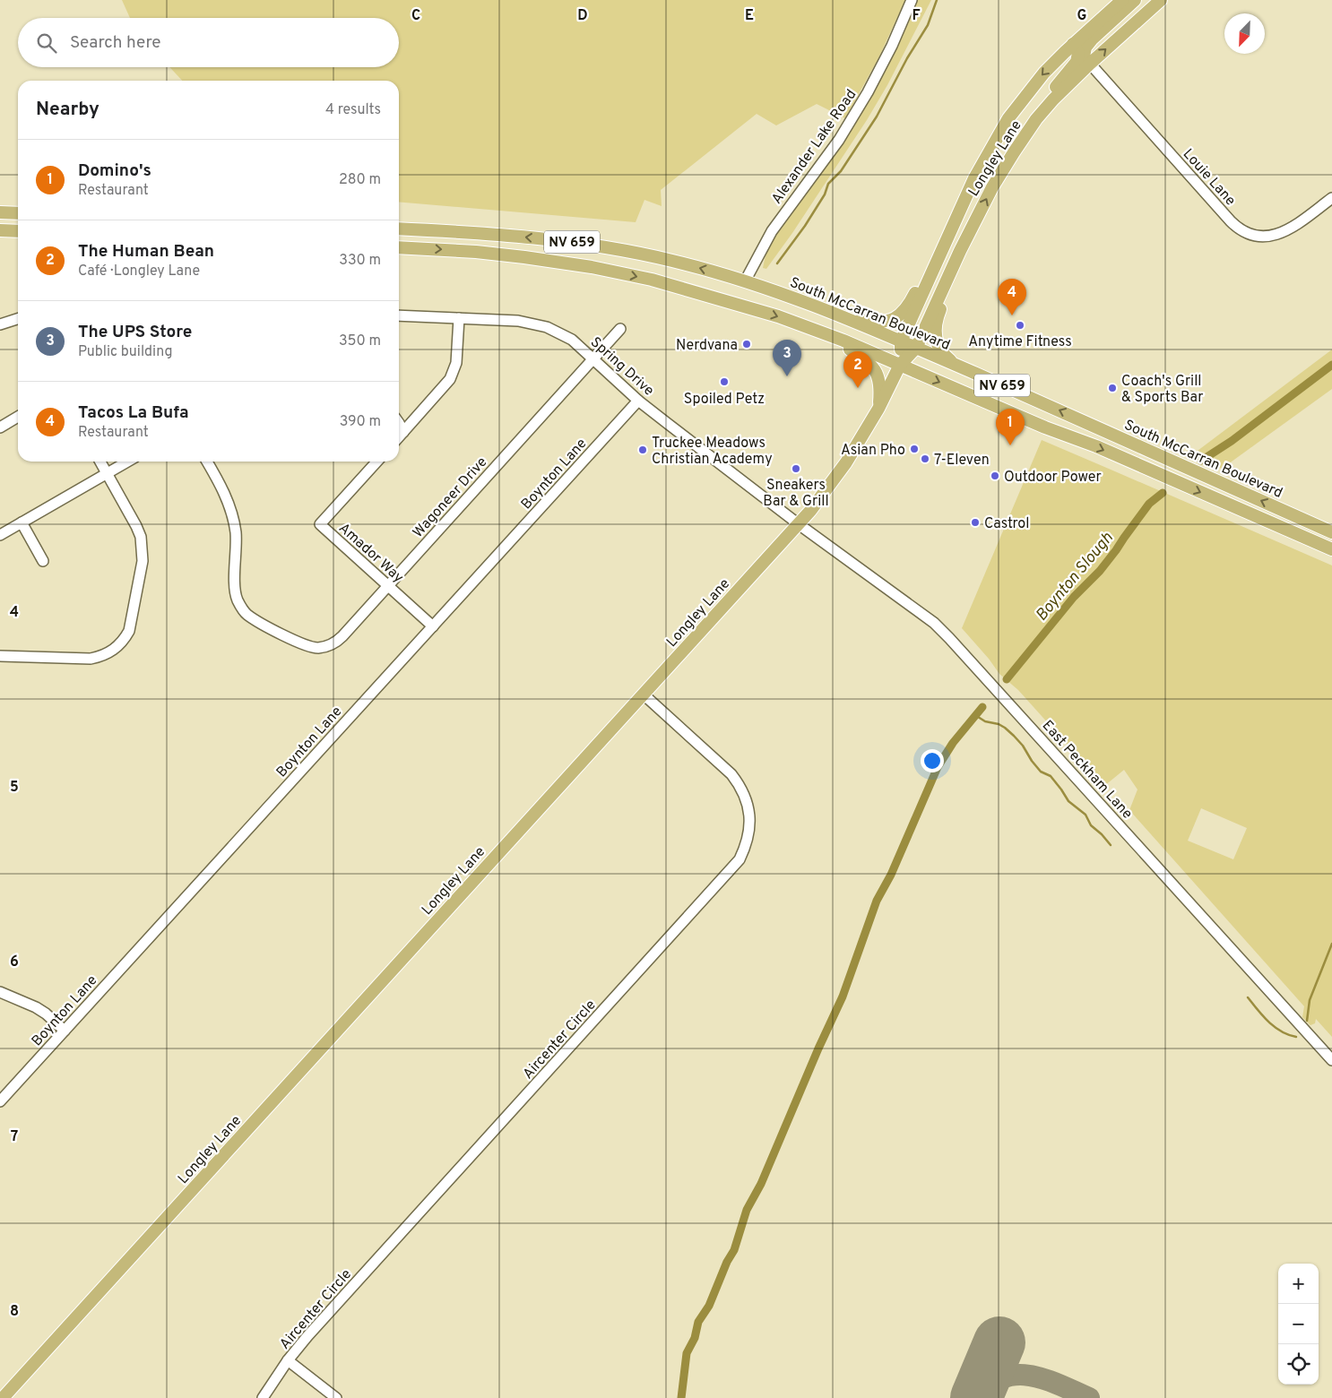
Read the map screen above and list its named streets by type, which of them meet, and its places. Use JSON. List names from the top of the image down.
{
  "streets": {
    "main road": ["Longley Lane", "NV 659", "South McCarran Boulevard"],
    "street": [
      "Alexander Lake Road",
      "Louie Lane",
      "Spring Drive",
      "Boynton Lane",
      "Wagoneer Drive",
      "Amador Way",
      "East Peckham Lane",
      "Aircenter Circle"
    ]
  },
  "crossings": [
    ["Alexander Lake Road", "South McCarran Boulevard"],
    ["Longley Lane", "Louie Lane"],
    ["Longley Lane", "NV 659"],
    ["Longley Lane", "South McCarran Boulevard"],
    ["Longley Lane", "Spring Drive"],
    ["Longley Lane", "East Peckham Lane"],
    ["Longley Lane", "Aircenter Circle"],
    ["Spring Drive", "Boynton Lane"],
    ["Spring Drive", "Wagoneer Drive"],
    ["Spring Drive", "East Peckham Lane"],
    ["Boynton Lane", "Amador Way"],
    ["Wagoneer Drive", "Amador Way"]
  ],
  "water": ["Boynton Slough"],
  "places": [
    "Anytime Fitness",
    "Nerdvana",
    "Spoiled Petz",
    "Coach's Grill & Sports Bar",
    "Asian Pho",
    "Truckee Meadows Christian Academy",
    "7-Eleven",
    "Sneakers Bar & Grill",
    "Outdoor Power",
    "Castrol"
  ],
  "north": "bottom left",
  "page": {
    "search": "Search here",
    "heading": ["Nearby", "4 results"],
    "list": [
      {
        "mark": "1",
        "name": "Domino's",
        "note": "Restaurant",
        "value": "280 m"
      },
      {
        "mark": "2",
        "name": "The Human Bean",
        "note": "Café · Longley Lane",
        "value": "330 m"
      },
      {
        "mark": "3",
        "name": "The UPS Store",
        "note": "Public building",
        "value": "350 m"
      },
      {
        "mark": "4",
        "name": "Tacos La Bufa",
        "note": "Restaurant",
        "value": "390 m"
      }
    ],
    "pins": [
      "4",
      "3",
      "2",
      "1"
    ],
    "map_buttons": ["+", "−"]
  },
  "grid": {
    "columns": [
      "C",
      "D",
      "E",
      "F",
      "G"
    ],
    "rows": [
      "4",
      "5",
      "6",
      "7",
      "8"
    ]
  }
}
